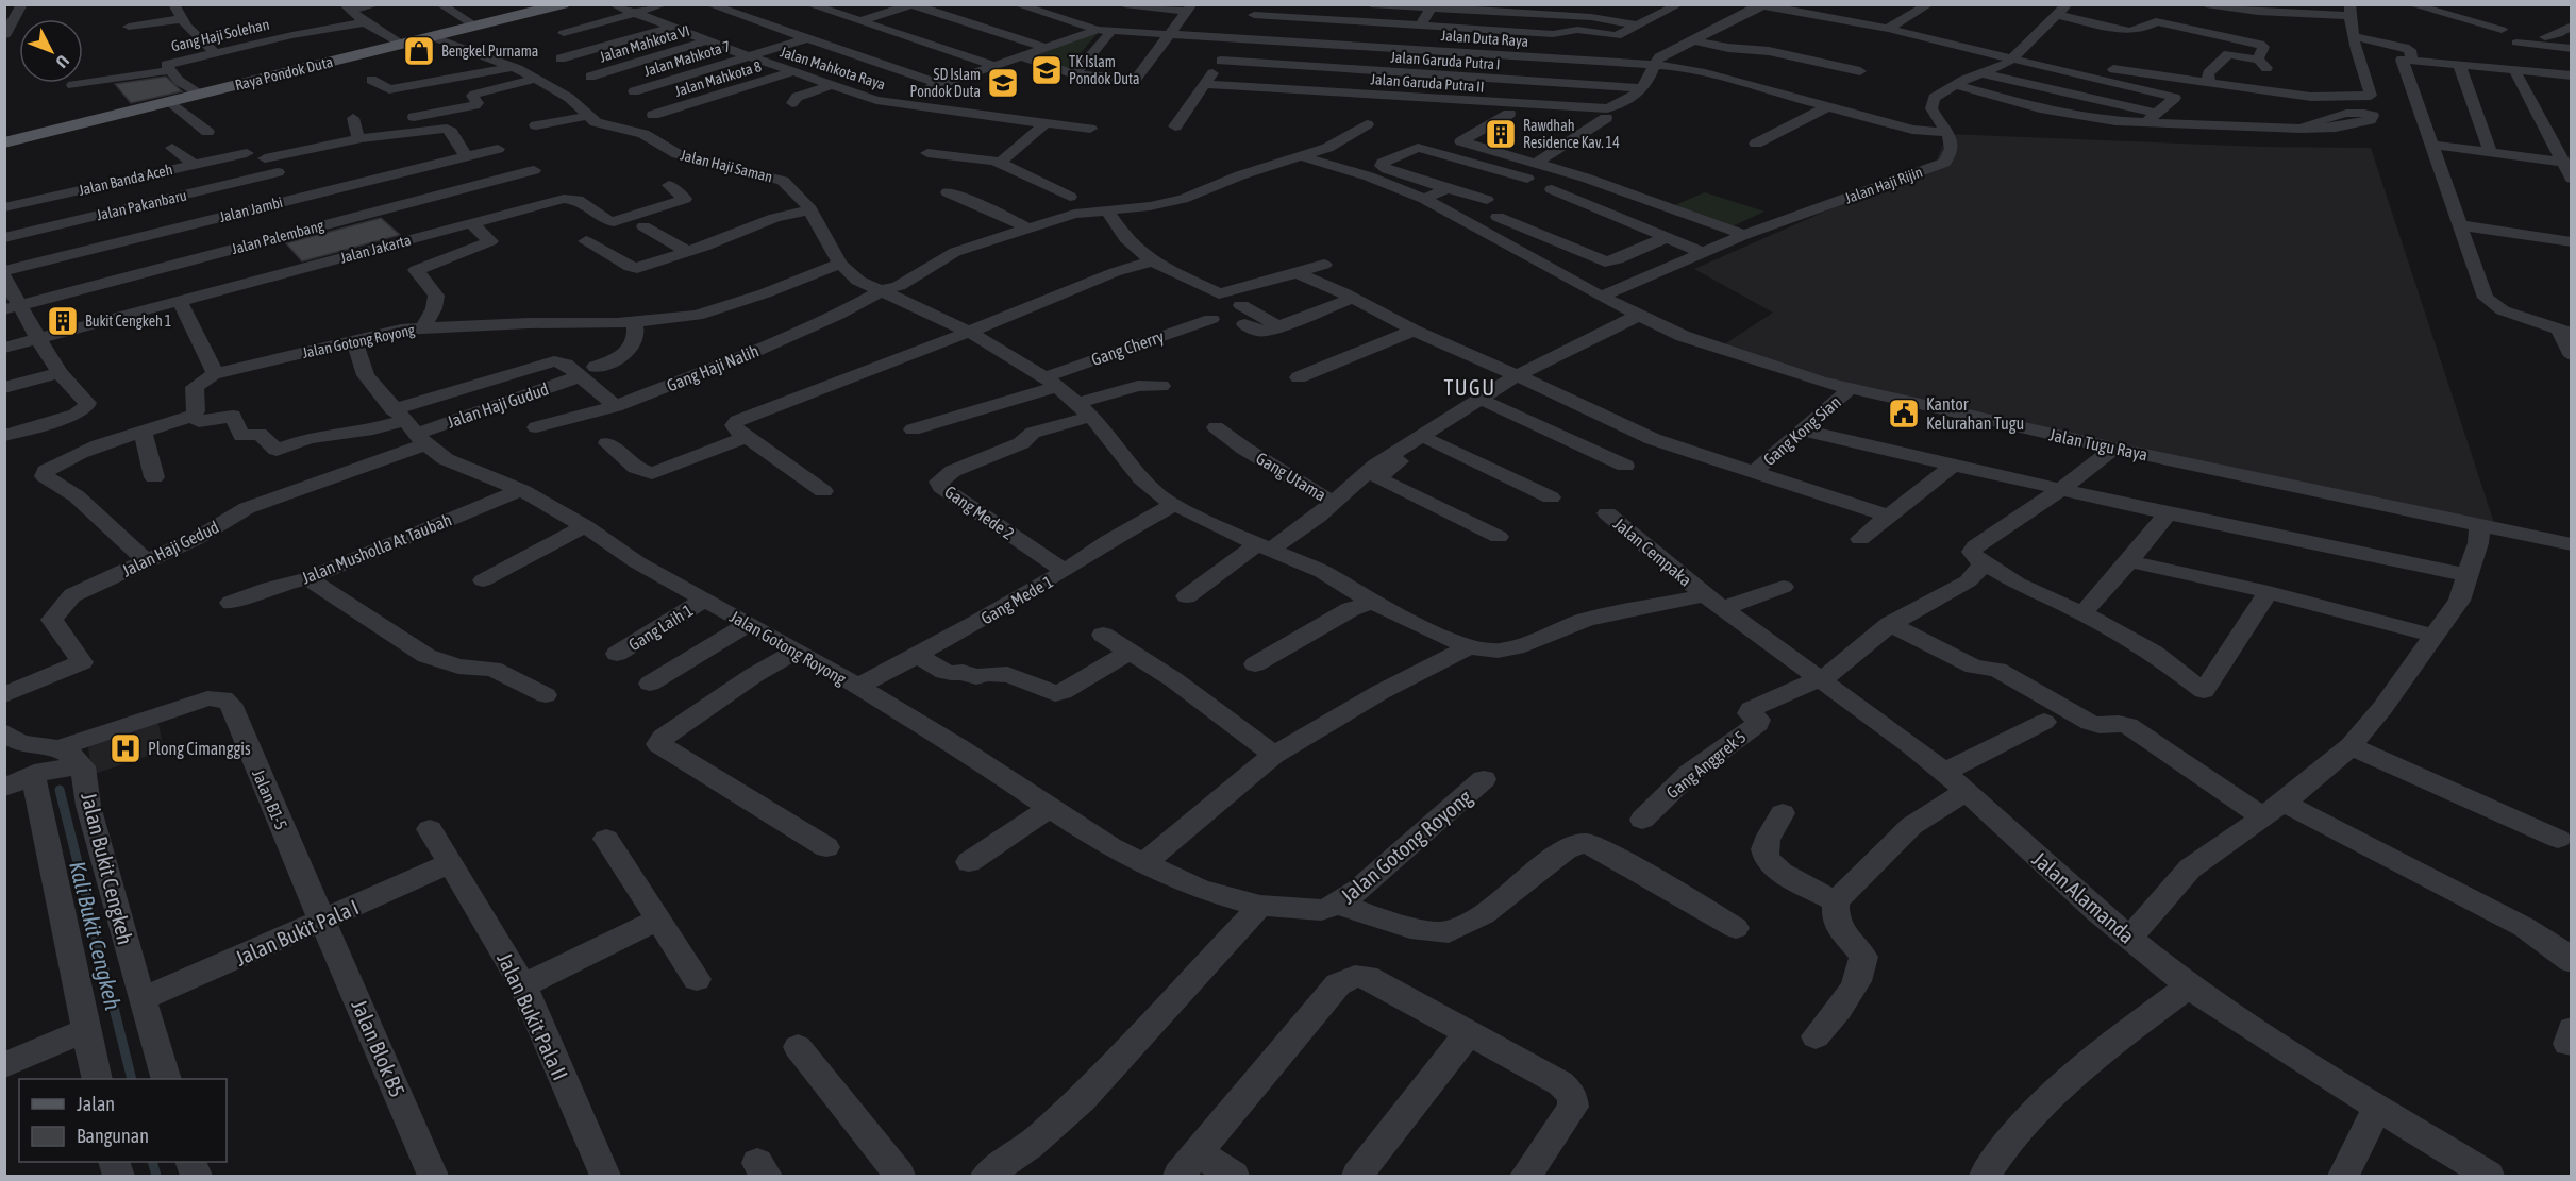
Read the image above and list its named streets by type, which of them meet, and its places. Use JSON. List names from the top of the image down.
{
  "streets": {
    "main road": ["Raya Pondok Duta"],
    "street": [
      "Gang Haji Solehan",
      "Jalan Duta Raya",
      "Jalan Mahkota VI",
      "Jalan Mahkota 7",
      "Jalan Garuda Putra I",
      "Jalan Mahkota Raya",
      "Jalan Mahkota 8",
      "Jalan Garuda Putra II",
      "Jalan Haji Saman",
      "Jalan Banda Aceh",
      "Jalan Haji Rijin",
      "Jalan Pakanbaru",
      "Jalan Jambi",
      "Jalan Palembang",
      "Jalan Jakarta",
      "Jalan Gotong Royong",
      "Gang Cherry",
      "Gang Haji Nalih",
      "Jalan Haji Gudud",
      "Gang Kong Sian",
      "Jalan Tugu Raya",
      "Gang Utama",
      "Gang Mede 2",
      "Jalan Haji Gedud",
      "Jalan Musholla At Taubah",
      "Jalan Cempaka",
      "Gang Mede 1",
      "Gang Laih 1",
      "Gang Anggrek 5",
      "Jalan B1-5",
      "Jalan Bukit Cengkeh",
      "Jalan Alamanda",
      "Jalan Bukit Pala I",
      "Jalan Bukit Pala II",
      "Jalan Blok B5"
    ]
  },
  "crossings": [
    ["Gang Haji Solehan", "Raya Pondok Duta"],
    ["Jalan Duta Raya", "Jalan Haji Rijin"],
    ["Jalan Mahkota VI", "Jalan Mahkota Raya"],
    ["Jalan Mahkota 7", "Jalan Mahkota Raya"],
    ["Jalan Garuda Putra I", "Jalan Garuda Putra II"],
    ["Jalan Mahkota Raya", "Jalan Mahkota 8"],
    ["Raya Pondok Duta", "Jalan Haji Saman"],
    ["Jalan Haji Saman", "Jalan Gotong Royong"],
    ["Jalan Haji Saman", "Gang Cherry"],
    ["Jalan Haji Saman", "Gang Haji Nalih"],
    ["Jalan Haji Saman", "Gang Utama"],
    ["Jalan Haji Saman", "Gang Mede 2"],
    ["Jalan Haji Saman", "Gang Mede 1"],
    ["Jalan Banda Aceh", "Jalan Jambi"],
    ["Jalan Haji Rijin", "Jalan Tugu Raya"],
    ["Jalan Gotong Royong", "Jalan Haji Gudud"],
    ["Jalan Gotong Royong", "Jalan Haji Gedud"],
    ["Jalan Gotong Royong", "Jalan Musholla At Taubah"],
    ["Jalan Gotong Royong", "Gang Mede 1"],
    ["Jalan Gotong Royong", "Gang Laih 1"],
    ["Gang Haji Nalih", "Jalan Tugu Raya"],
    ["Jalan Haji Gudud", "Jalan Haji Gedud"],
    ["Gang Kong Sian", "Jalan Tugu Raya"],
    ["Gang Mede 2", "Gang Mede 1"],
    ["Jalan Cempaka", "Jalan Alamanda"],
    ["Gang Anggrek 5", "Jalan Alamanda"],
    ["Jalan B1-5", "Jalan Bukit Cengkeh"],
    ["Jalan B1-5", "Jalan Bukit Pala I"],
    ["Jalan B1-5", "Jalan Blok B5"],
    ["Jalan Bukit Cengkeh", "Jalan Bukit Pala I"],
    ["Jalan Bukit Pala I", "Jalan Bukit Pala II"],
    ["Jalan Bukit Pala I", "Jalan Blok B5"]
  ],
  "districts": ["TUGU"],
  "water": ["Kali Bukit Cengkeh"],
  "places": {
    "shop": ["Bengkel Purnama"],
    "school or university": ["TK Islam Pondok Duta", "SD Islam Pondok Duta"],
    "building": ["Rawdhah Residence Kav. 14", "Bukit Cengkeh 1"],
    "public building": ["Kantor Kelurahan Tugu"],
    "hospital": ["Plong Cimanggis"]
  },
  "legend": ["Jalan", "Bangunan"],
  "north": "bottom right"
}
